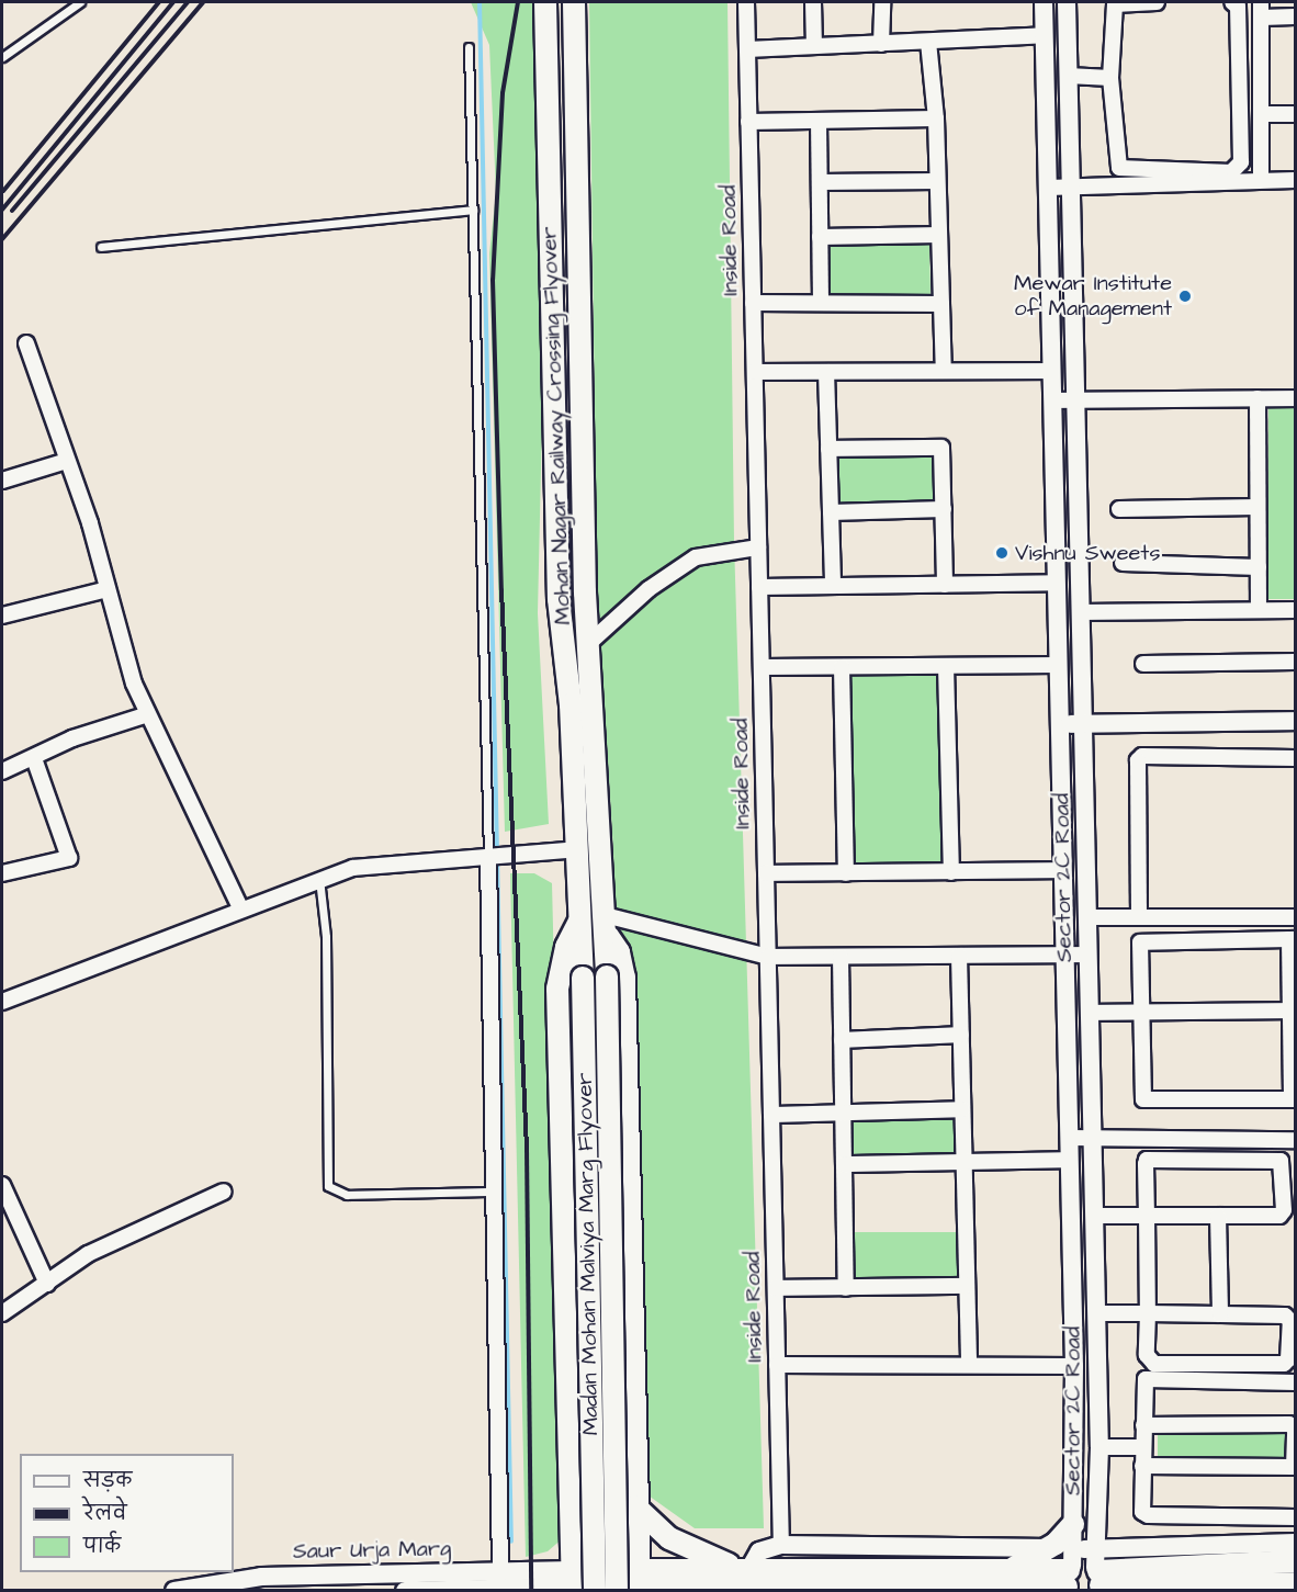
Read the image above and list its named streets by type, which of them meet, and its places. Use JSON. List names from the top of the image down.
{
  "streets": {
    "main road": ["Mohan Nagar Railway Crossing Flyover", "Madan Mohan Malviya Marg Flyover"],
    "street": ["Inside Road", "Sector 2C Road", "Saur Urja Marg"]
  },
  "crossings": [
    ["Mohan Nagar Railway Crossing Flyover", "Madan Mohan Malviya Marg Flyover"]
  ],
  "places": ["Mewar Institute of Management", "Vishnu Sweets"],
  "legend": ["सड़क", "रेलवे", "पार्क"]
}
